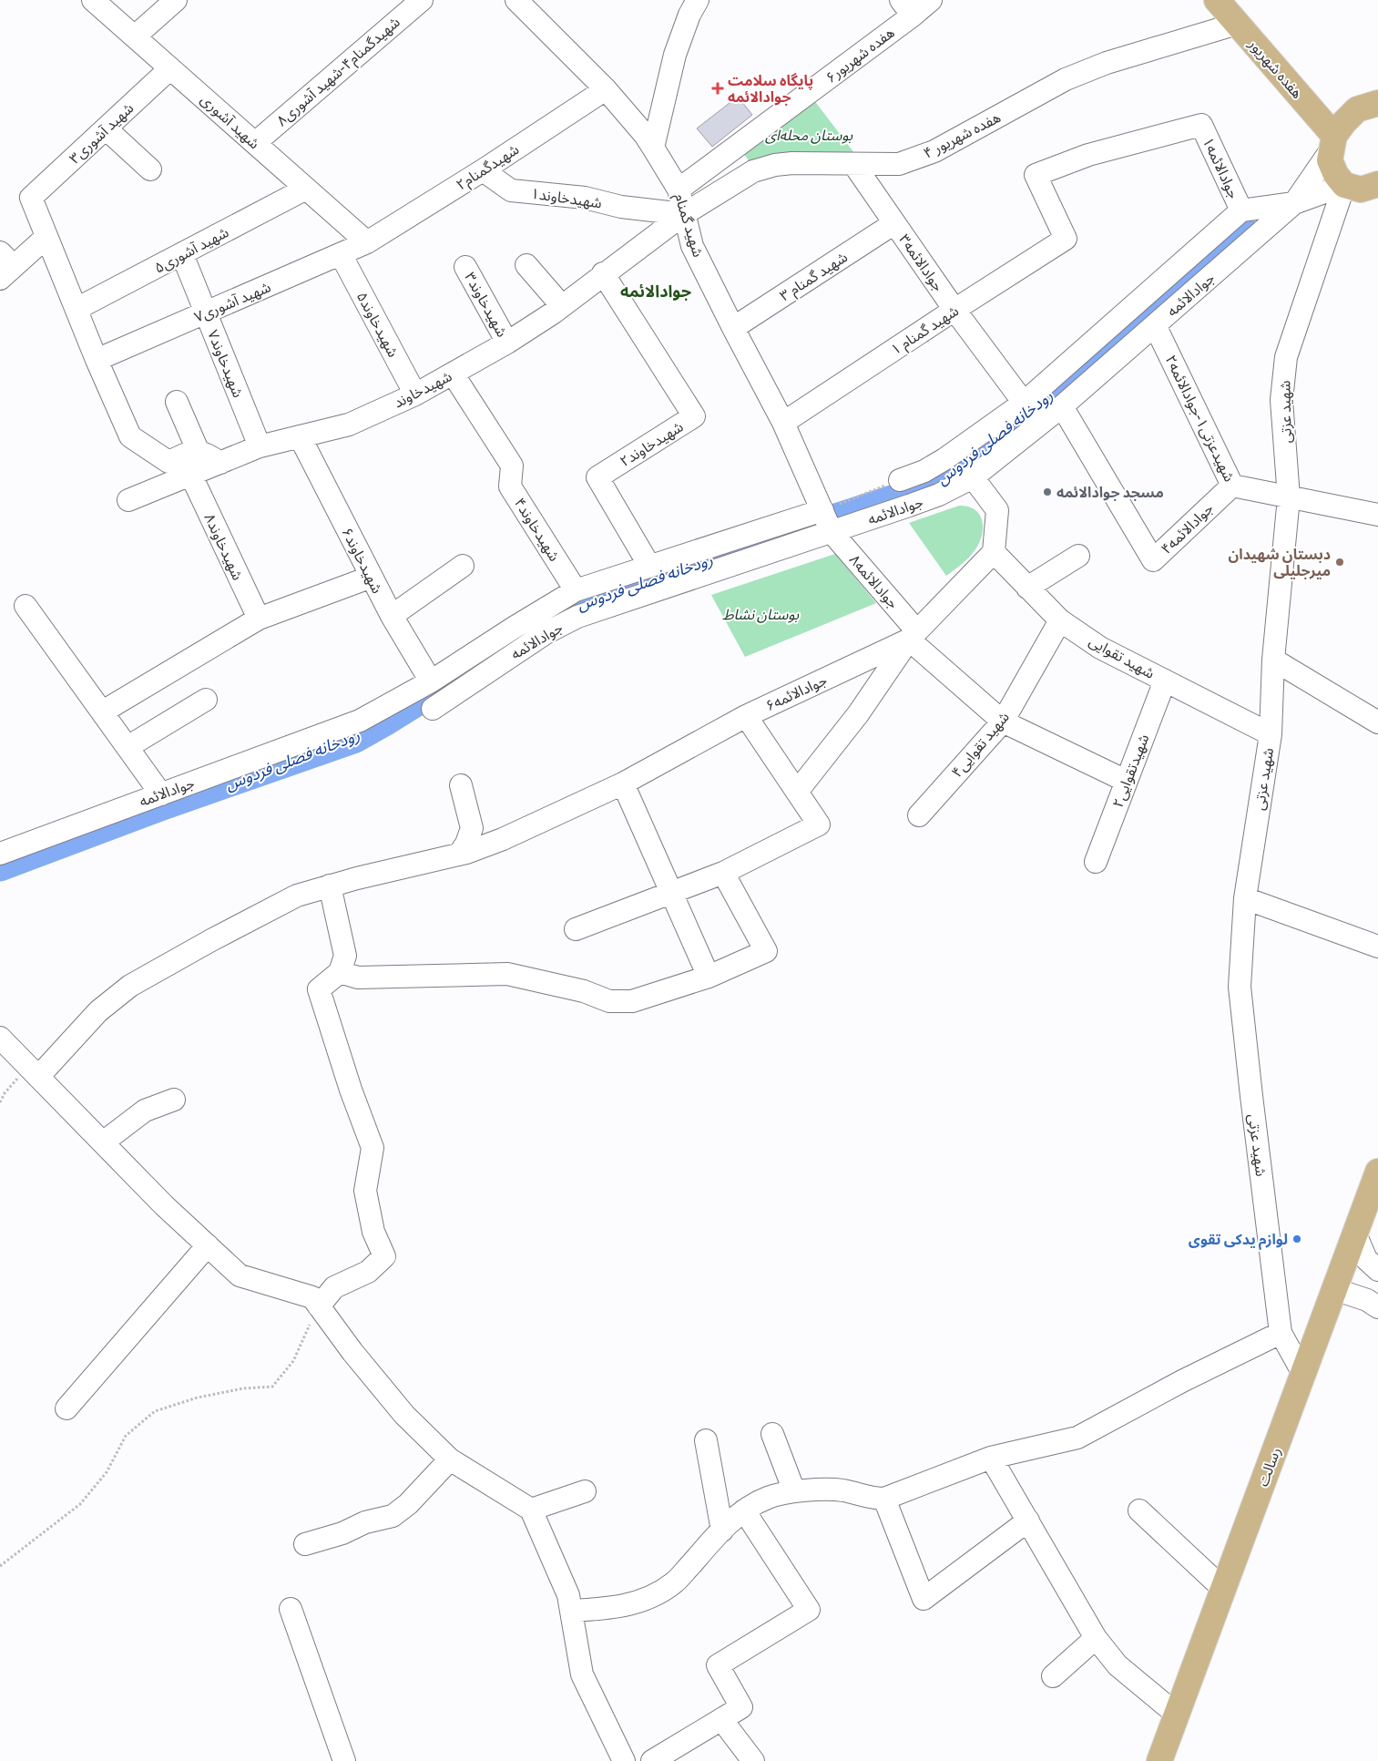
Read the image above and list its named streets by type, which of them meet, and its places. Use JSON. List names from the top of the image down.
{
  "streets": {
    "main road": ["هفده شهریور", "رسالت"],
    "street": [
      "هفده شهریور۶",
      "شهیدگمنام۴-شهید آشوری۸",
      "شهید آشوری",
      "شهید آشوری۳",
      "هفده شهریور ۴",
      "شهیدگمنام۲",
      "جوادالائمه۱",
      "شهیدخاوند۱",
      "شهید گمنام",
      "شهید آشوری۵",
      "جوادالائمه۳",
      "شهید گمنام ۳",
      "جوادالائمه",
      "شهید آشوری۷",
      "شهیدخاوند۳",
      "شهیدخاوند۵",
      "شهید گمنام ۱",
      "شهیدخاوند۷",
      "شهیدخاوند",
      "شهید عزتی",
      "شهیدعزتی۱-جوادالائمه۲",
      "شهیدخاوند۲",
      "جوادالائمه۴",
      "شهیدخاوند۴",
      "شهیدخاوند۸",
      "شهیدخاوند۶",
      "جوادالائمه۸",
      "شهید تقوایی",
      "جوادالائمه۶",
      "شهید تقوایی۴",
      "شهیدتقوایی۲"
    ]
  },
  "crossings": [
    ["هفده شهریور۶", "شهید گمنام"],
    ["هفده شهریور", "هفده شهریور ۴"],
    ["هفده شهریور", "جوادالائمه"],
    ["شهیدگمنام۴-شهید آشوری۸", "شهید آشوری"],
    ["شهید آشوری", "شهید آشوری۳"],
    ["شهید آشوری", "شهیدگمنام۲"],
    ["شهید آشوری", "شهید آشوری۵"],
    ["شهید آشوری", "شهید آشوری۷"],
    ["هفده شهریور ۴", "شهیدخاوند۱"],
    ["هفده شهریور ۴", "شهید گمنام"],
    ["هفده شهریور ۴", "جوادالائمه۳"],
    ["هفده شهریور ۴", "شهیدخاوند"],
    ["شهیدگمنام۲", "شهیدخاوند۱"],
    ["شهیدگمنام۲", "شهید گمنام"],
    ["شهیدگمنام۲", "شهید آشوری۷"],
    ["جوادالائمه۱", "جوادالائمه"],
    ["جوادالائمه۱", "شهید گمنام ۱"],
    ["شهیدخاوند۱", "شهید گمنام"],
    ["شهیدخاوند۱", "شهیدخاوند"],
    ["شهید گمنام", "شهید گمنام ۳"],
    ["شهید گمنام", "جوادالائمه"],
    ["شهید گمنام", "شهید گمنام ۱"],
    ["شهید گمنام", "شهیدخاوند"],
    ["شهید گمنام", "جوادالائمه۸"],
    ["شهید آشوری۵", "شهیدخاوند۷"],
    ["جوادالائمه۳", "شهید گمنام ۳"],
    ["جوادالائمه۳", "جوادالائمه"],
    ["جوادالائمه۳", "شهید گمنام ۱"],
    ["جوادالائمه", "شهید عزتی"],
    ["جوادالائمه", "شهیدعزتی۱-جوادالائمه۲"],
    ["جوادالائمه", "شهیدخاوند۲"],
    ["جوادالائمه", "جوادالائمه۴"],
    ["جوادالائمه", "شهیدخاوند۴"],
    ["جوادالائمه", "شهیدخاوند۶"],
    ["جوادالائمه", "جوادالائمه۸"],
    ["شهید آشوری۷", "شهیدخاوند۵"],
    ["شهید آشوری۷", "شهیدخاوند۷"],
    ["شهیدخاوند۳", "شهیدخاوند"],
    ["شهیدخاوند۵", "شهیدخاوند"],
    ["شهیدخاوند۷", "شهیدخاوند"],
    ["شهیدخاوند", "شهیدخاوند۲"],
    ["شهیدخاوند", "شهیدخاوند۴"],
    ["شهیدخاوند", "شهیدخاوند۸"],
    ["شهیدخاوند", "شهیدخاوند۶"],
    ["شهید عزتی", "شهیدعزتی۱-جوادالائمه۲"],
    ["شهید عزتی", "شهید تقوایی"],
    ["شهید عزتی", "رسالت"],
    ["شهیدعزتی۱-جوادالائمه۲", "جوادالائمه۴"],
    ["جوادالائمه۸", "جوادالائمه۶"],
    ["جوادالائمه۸", "شهید تقوایی۴"],
    ["جوادالائمه۸", "شهیدتقوایی۲"],
    ["شهید تقوایی", "جوادالائمه۶"],
    ["شهید تقوایی", "شهید تقوایی۴"],
    ["شهید تقوایی", "شهیدتقوایی۲"]
  ],
  "districts": ["جوادالائمه"],
  "water": ["رودخانه فصلی فردوس"],
  "parks": ["بوستان محله‌ای", "بوستان نشاط"],
  "places": {
    "health": ["پایگاه سلامت جوادالائمه"],
    "other": ["مسجد جوادالائمه", "دبستان شهیدان میرجلیلی", "لوازم یدکی تقوی"]
  }
}
